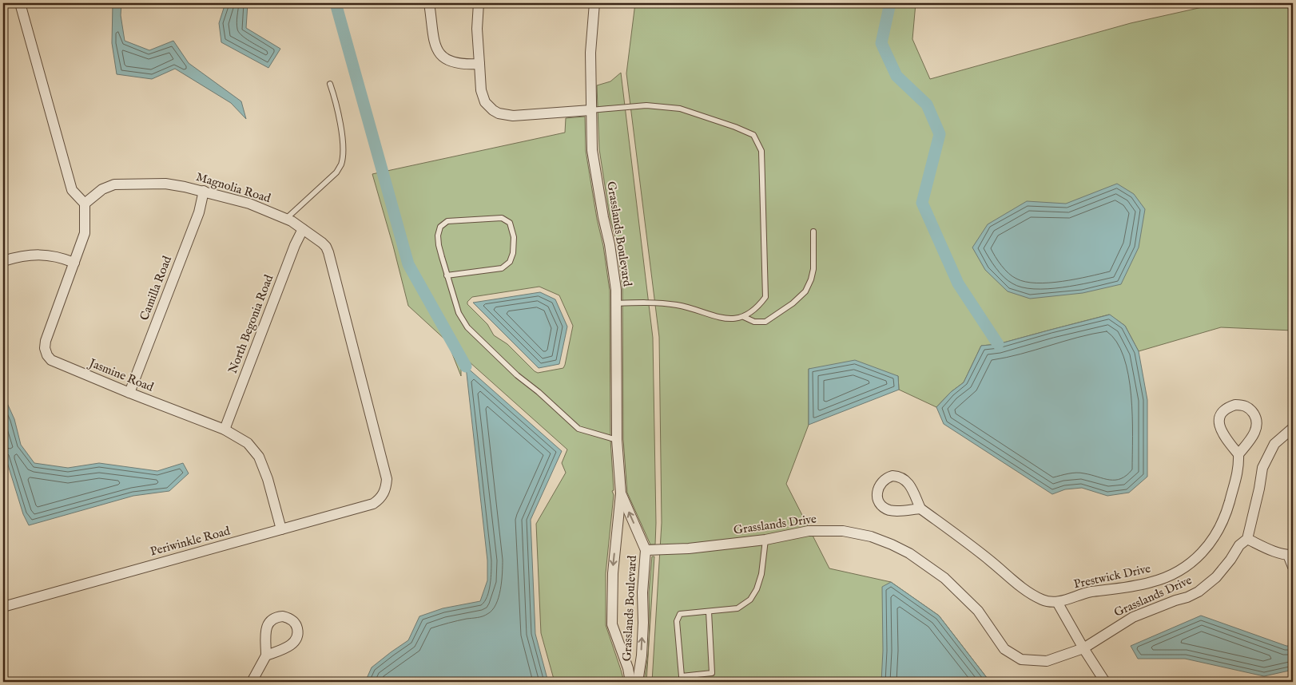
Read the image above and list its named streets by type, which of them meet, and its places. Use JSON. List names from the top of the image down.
{
  "streets": {
    "street": [
      "Magnolia Road",
      "Grasslands Boulevard",
      "Camilla Road",
      "North Begonia Road",
      "Jasmine Road",
      "Grasslands Drive",
      "Periwinkle Road",
      "Prestwick Drive"
    ]
  },
  "crossings": [
    ["Magnolia Road", "Camilla Road"],
    ["Magnolia Road", "North Begonia Road"],
    ["Magnolia Road", "Jasmine Road"],
    ["Magnolia Road", "Periwinkle Road"],
    ["Grasslands Boulevard", "Grasslands Drive"],
    ["Camilla Road", "Jasmine Road"],
    ["North Begonia Road", "Jasmine Road"],
    ["Jasmine Road", "Periwinkle Road"]
  ]
}
